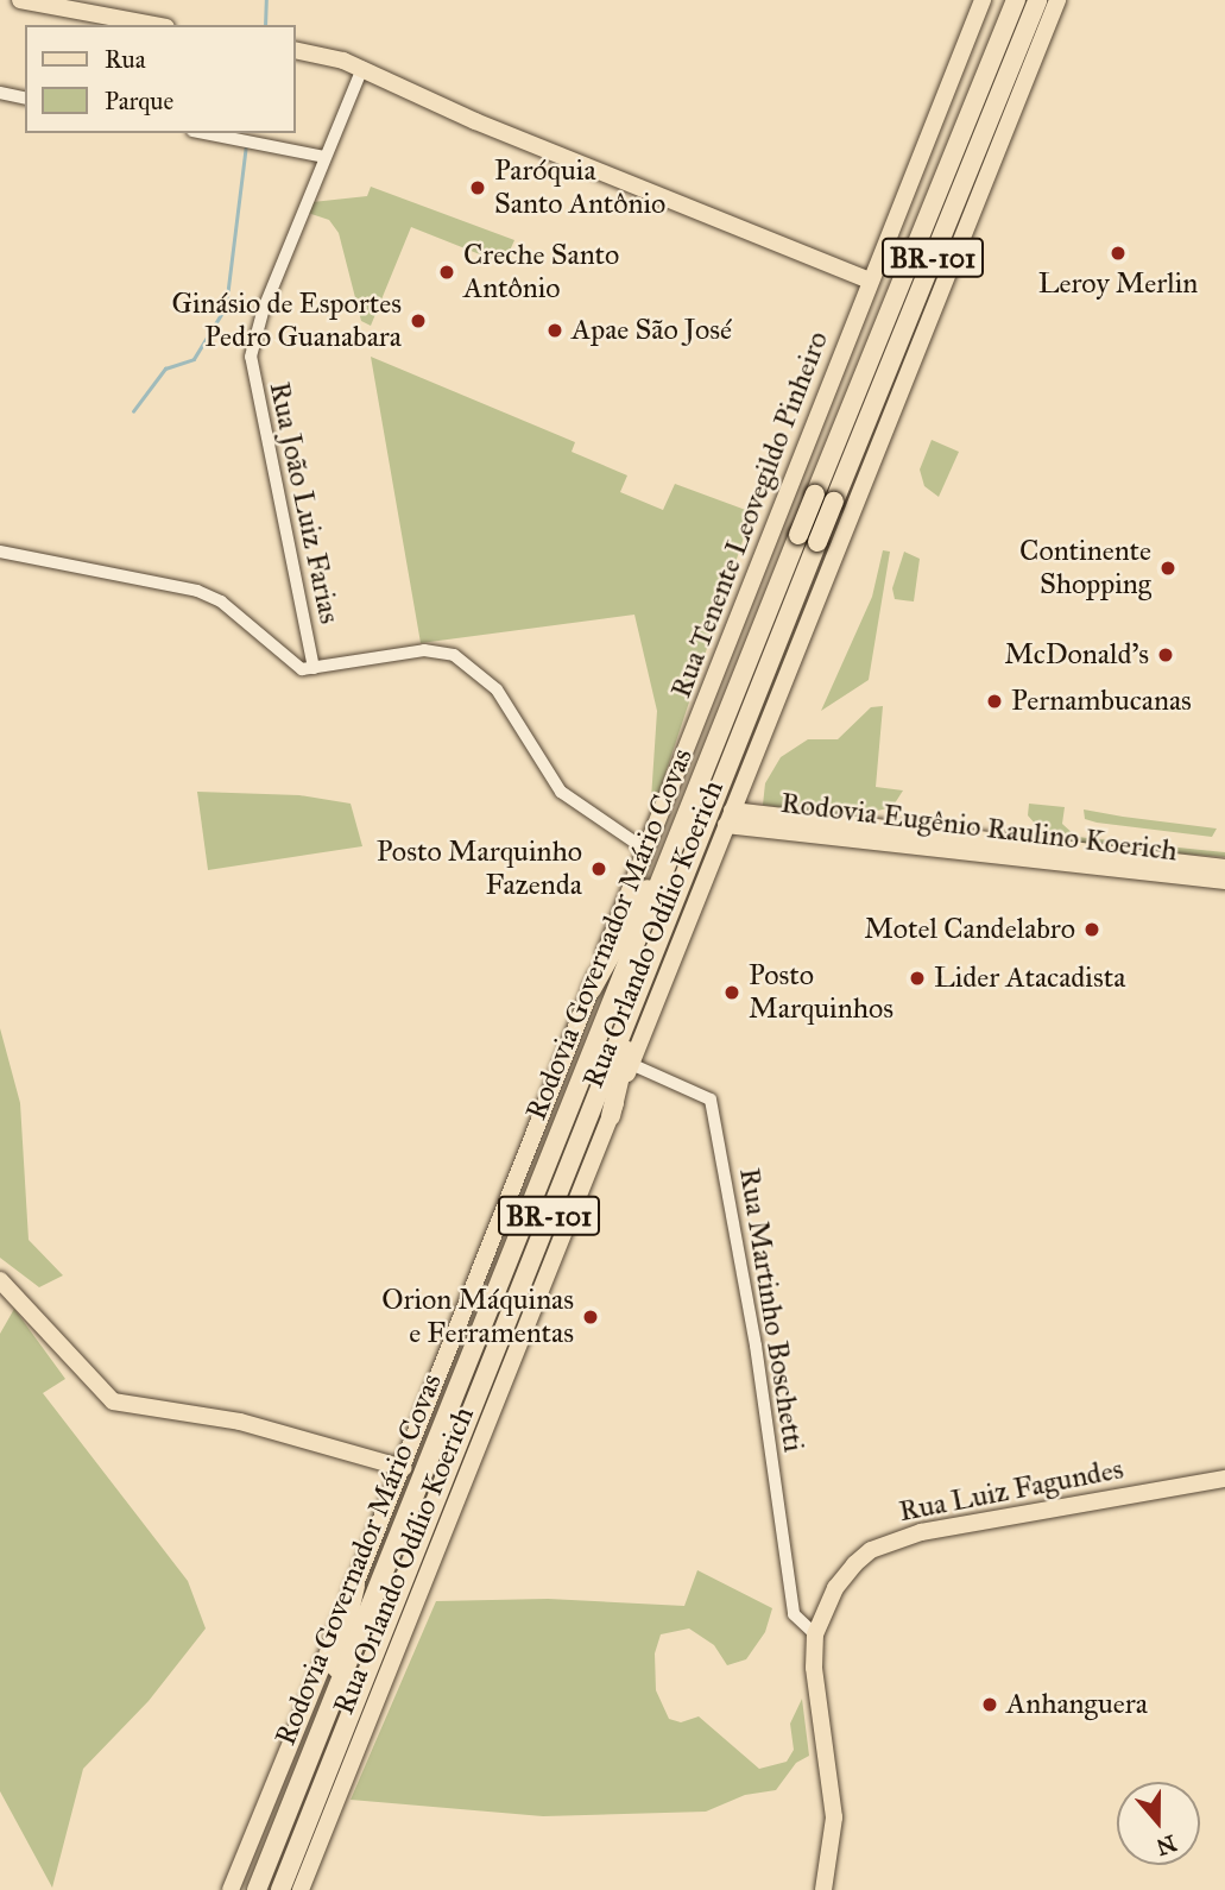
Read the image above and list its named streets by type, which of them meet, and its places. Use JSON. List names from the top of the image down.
{
  "streets": {
    "highway": ["BR-101", "Rodovia Governador Mário Covas"],
    "main road": [
      "Rua Tenente Leovegildo Pinheiro",
      "Rodovia Eugênio Raulino Koerich",
      "Rua Orlando Odílio Koerich",
      "Rua Luiz Fagundes"
    ],
    "street": ["Rua João Luiz Farias", "Rua Martinho Boschetti"]
  },
  "crossings": [
    ["Rodovia Eugênio Raulino Koerich", "Rua Orlando Odílio Koerich"],
    ["Rua Orlando Odílio Koerich", "Rua Martinho Boschetti"],
    ["Rua Martinho Boschetti", "Rua Luiz Fagundes"]
  ],
  "places": [
    "Paróquia Santo Antônio",
    "Leroy Merlin",
    "Creche Santo Antônio",
    "Ginásio de Esportes Pedro Guanabara",
    "Apae São José",
    "Continente Shopping",
    "McDonald's",
    "Pernambucanas",
    "Posto Marquinho Fazenda",
    "Motel Candelabro",
    "Lider Atacadista",
    "Posto Marquinhos",
    "Orion Máquinas e Ferramentas",
    "Anhanguera"
  ],
  "legend": ["Rua", "Parque"],
  "north": "bottom"
}
